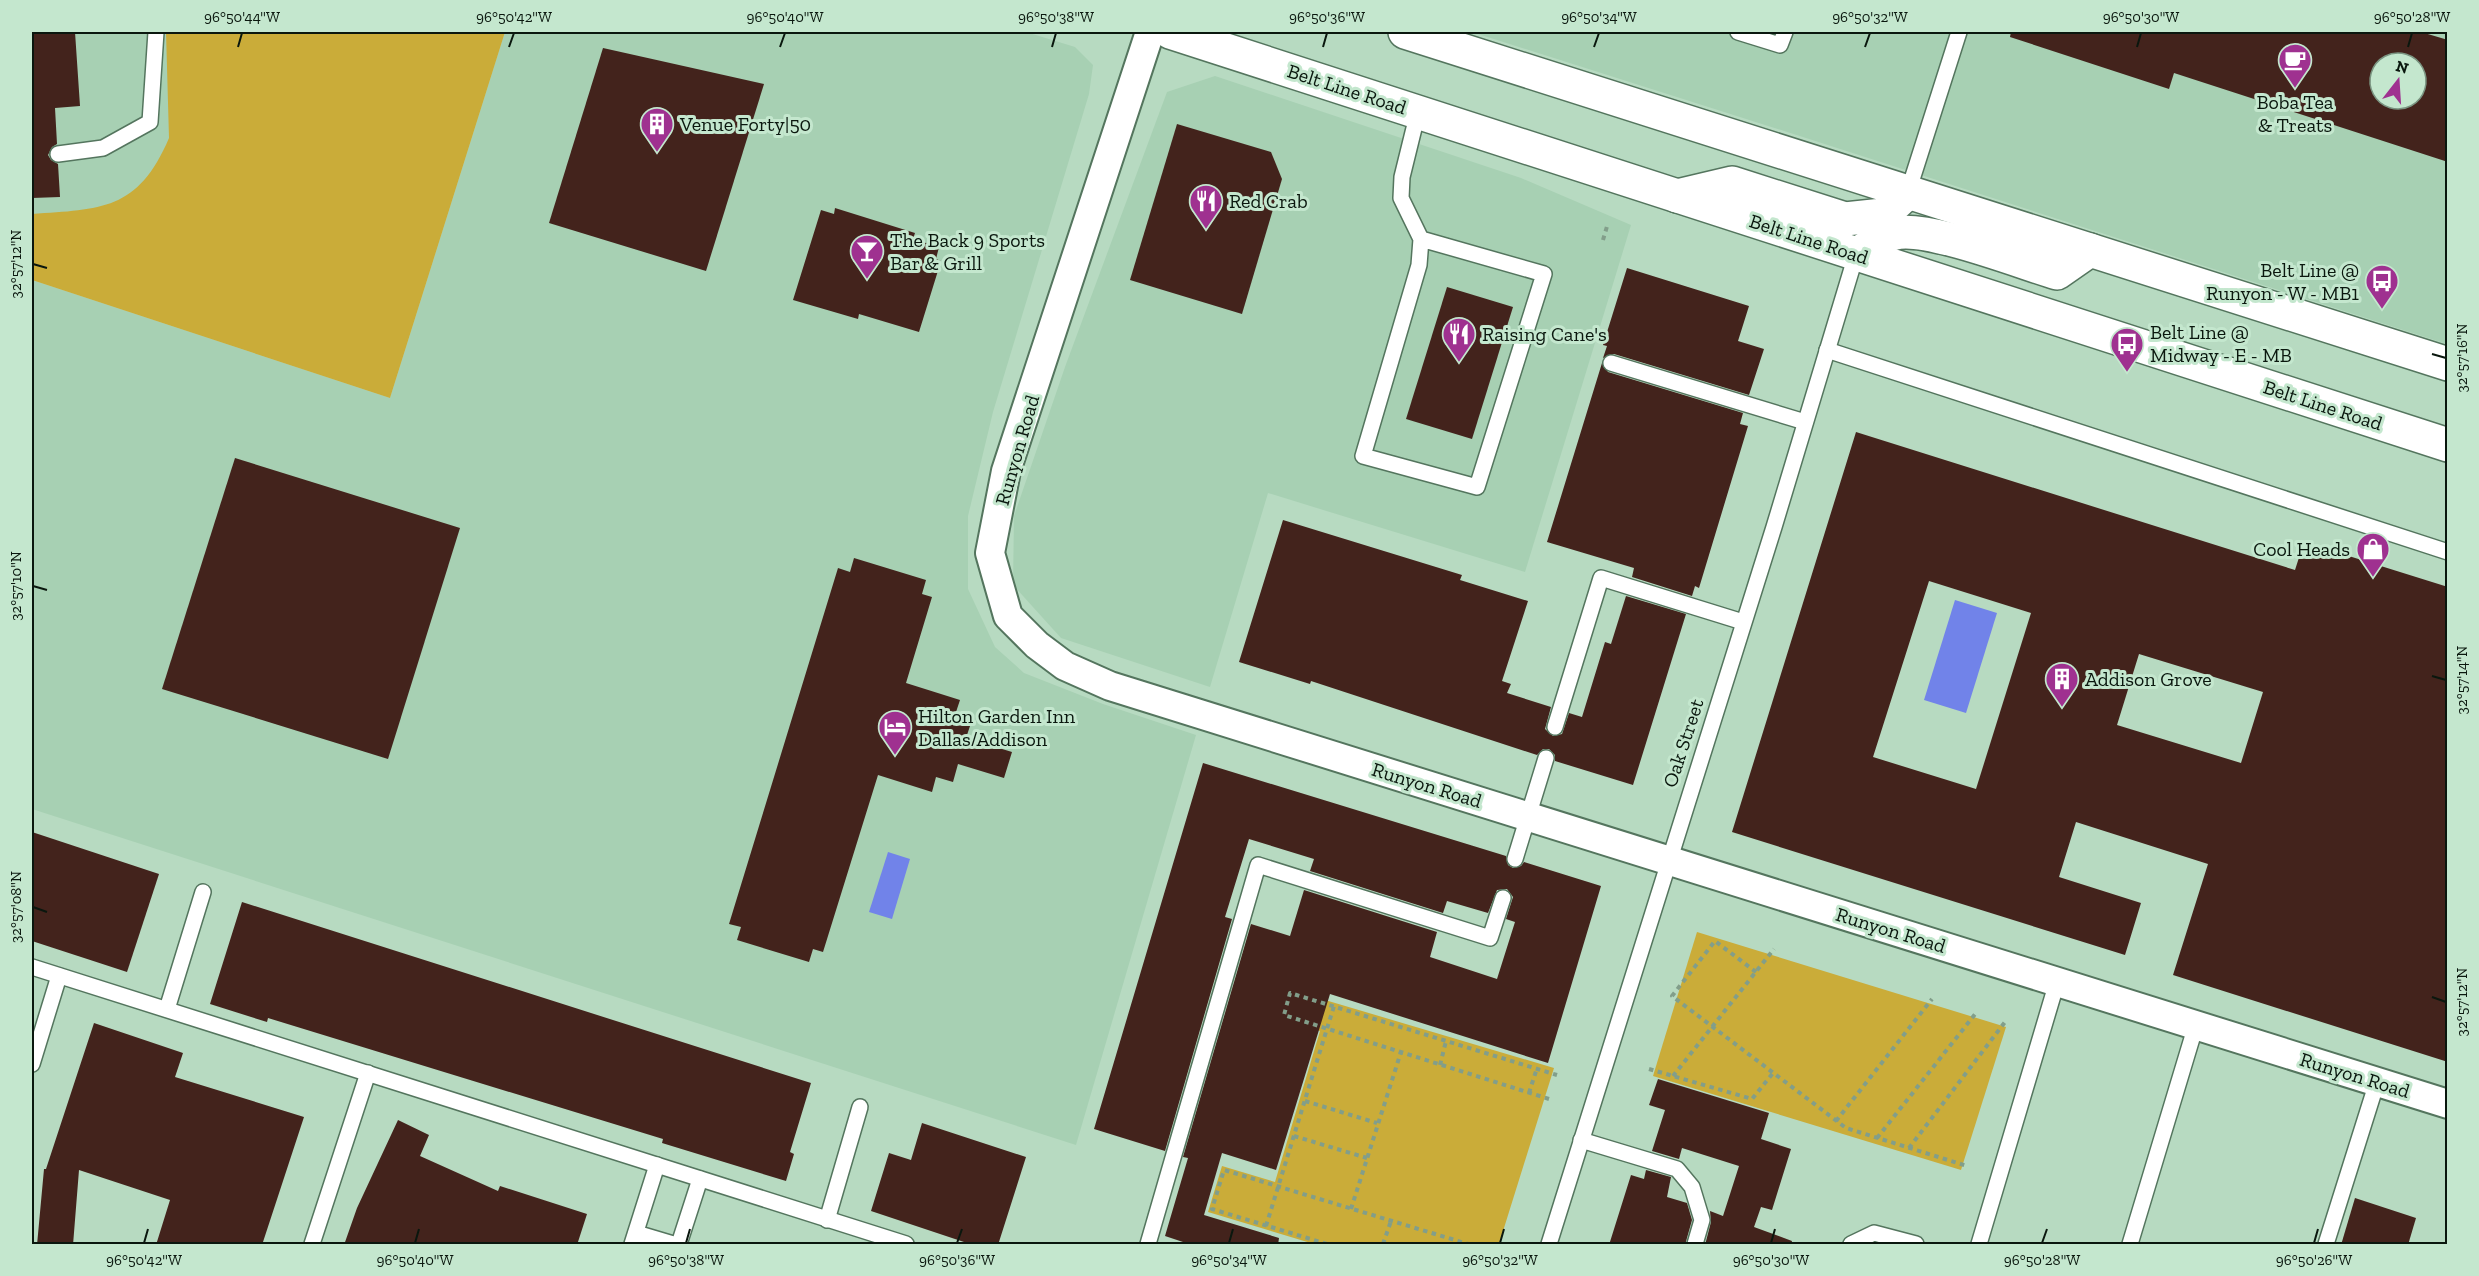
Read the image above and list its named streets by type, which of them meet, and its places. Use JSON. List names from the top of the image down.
{
  "streets": {
    "main road": ["Belt Line Road"],
    "street": ["Runyon Road"],
    "lane": ["Oak Street"]
  },
  "crossings": [
    ["Belt Line Road", "Oak Street"],
    ["Runyon Road", "Oak Street"]
  ],
  "places": {
    "cafe": ["Boba Tea & Treats"],
    "building": ["Venue Forty|50", "Addison Grove"],
    "restaurant": ["Red Crab", "Raising Cane's"],
    "bar": ["The Back 9 Sports Bar & Grill"],
    "bus stop": ["Belt Line @ Runyon - W - MB1", "Belt Line @ Midway - E - MB"],
    "shop": ["Cool Heads"],
    "hotel": ["Hilton Garden Inn Dallas/Addison"]
  },
  "north": "top",
  "coordinates": [
    "96°50'44\"W",
    "96°50'42\"W",
    "96°50'40\"W",
    "96°50'38\"W",
    "96°50'36\"W",
    "96°50'34\"W",
    "96°50'32\"W",
    "96°50'30\"W",
    "96°50'28\"W",
    "32°57'12\"N",
    "32°57'16\"N",
    "32°57'10\"N",
    "32°57'14\"N",
    "32°57'08\"N",
    "96°50'26\"W"
  ]
}
